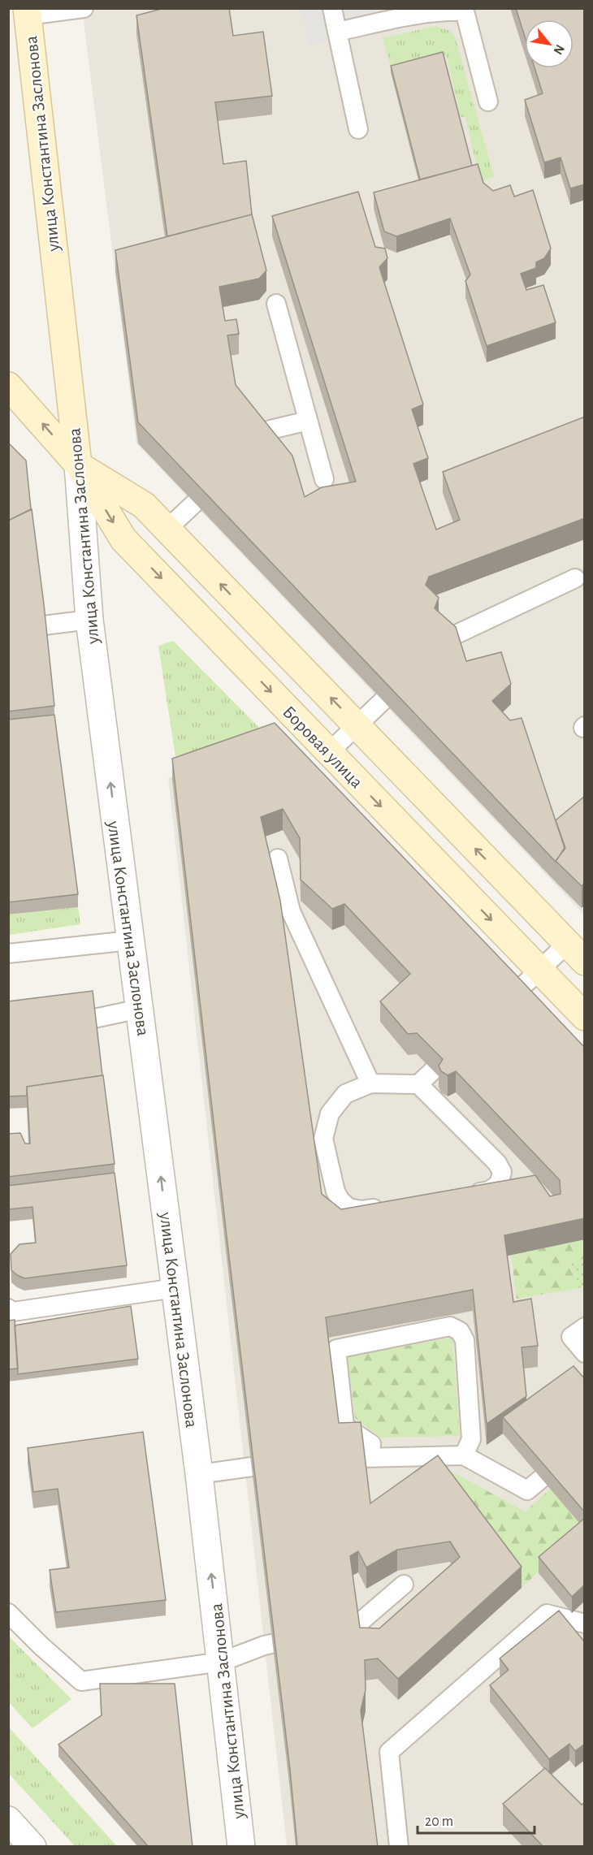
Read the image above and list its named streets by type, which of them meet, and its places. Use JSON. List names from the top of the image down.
{
  "streets": {
    "street": ["улица Константина Заслонова", "Боровая улица"]
  },
  "crossings": [
    ["улица Константина Заслонова", "Боровая улица"]
  ],
  "one_way": ["улица Константина Заслонова"],
  "scale_bar": "20 m",
  "north": "bottom right"
}
